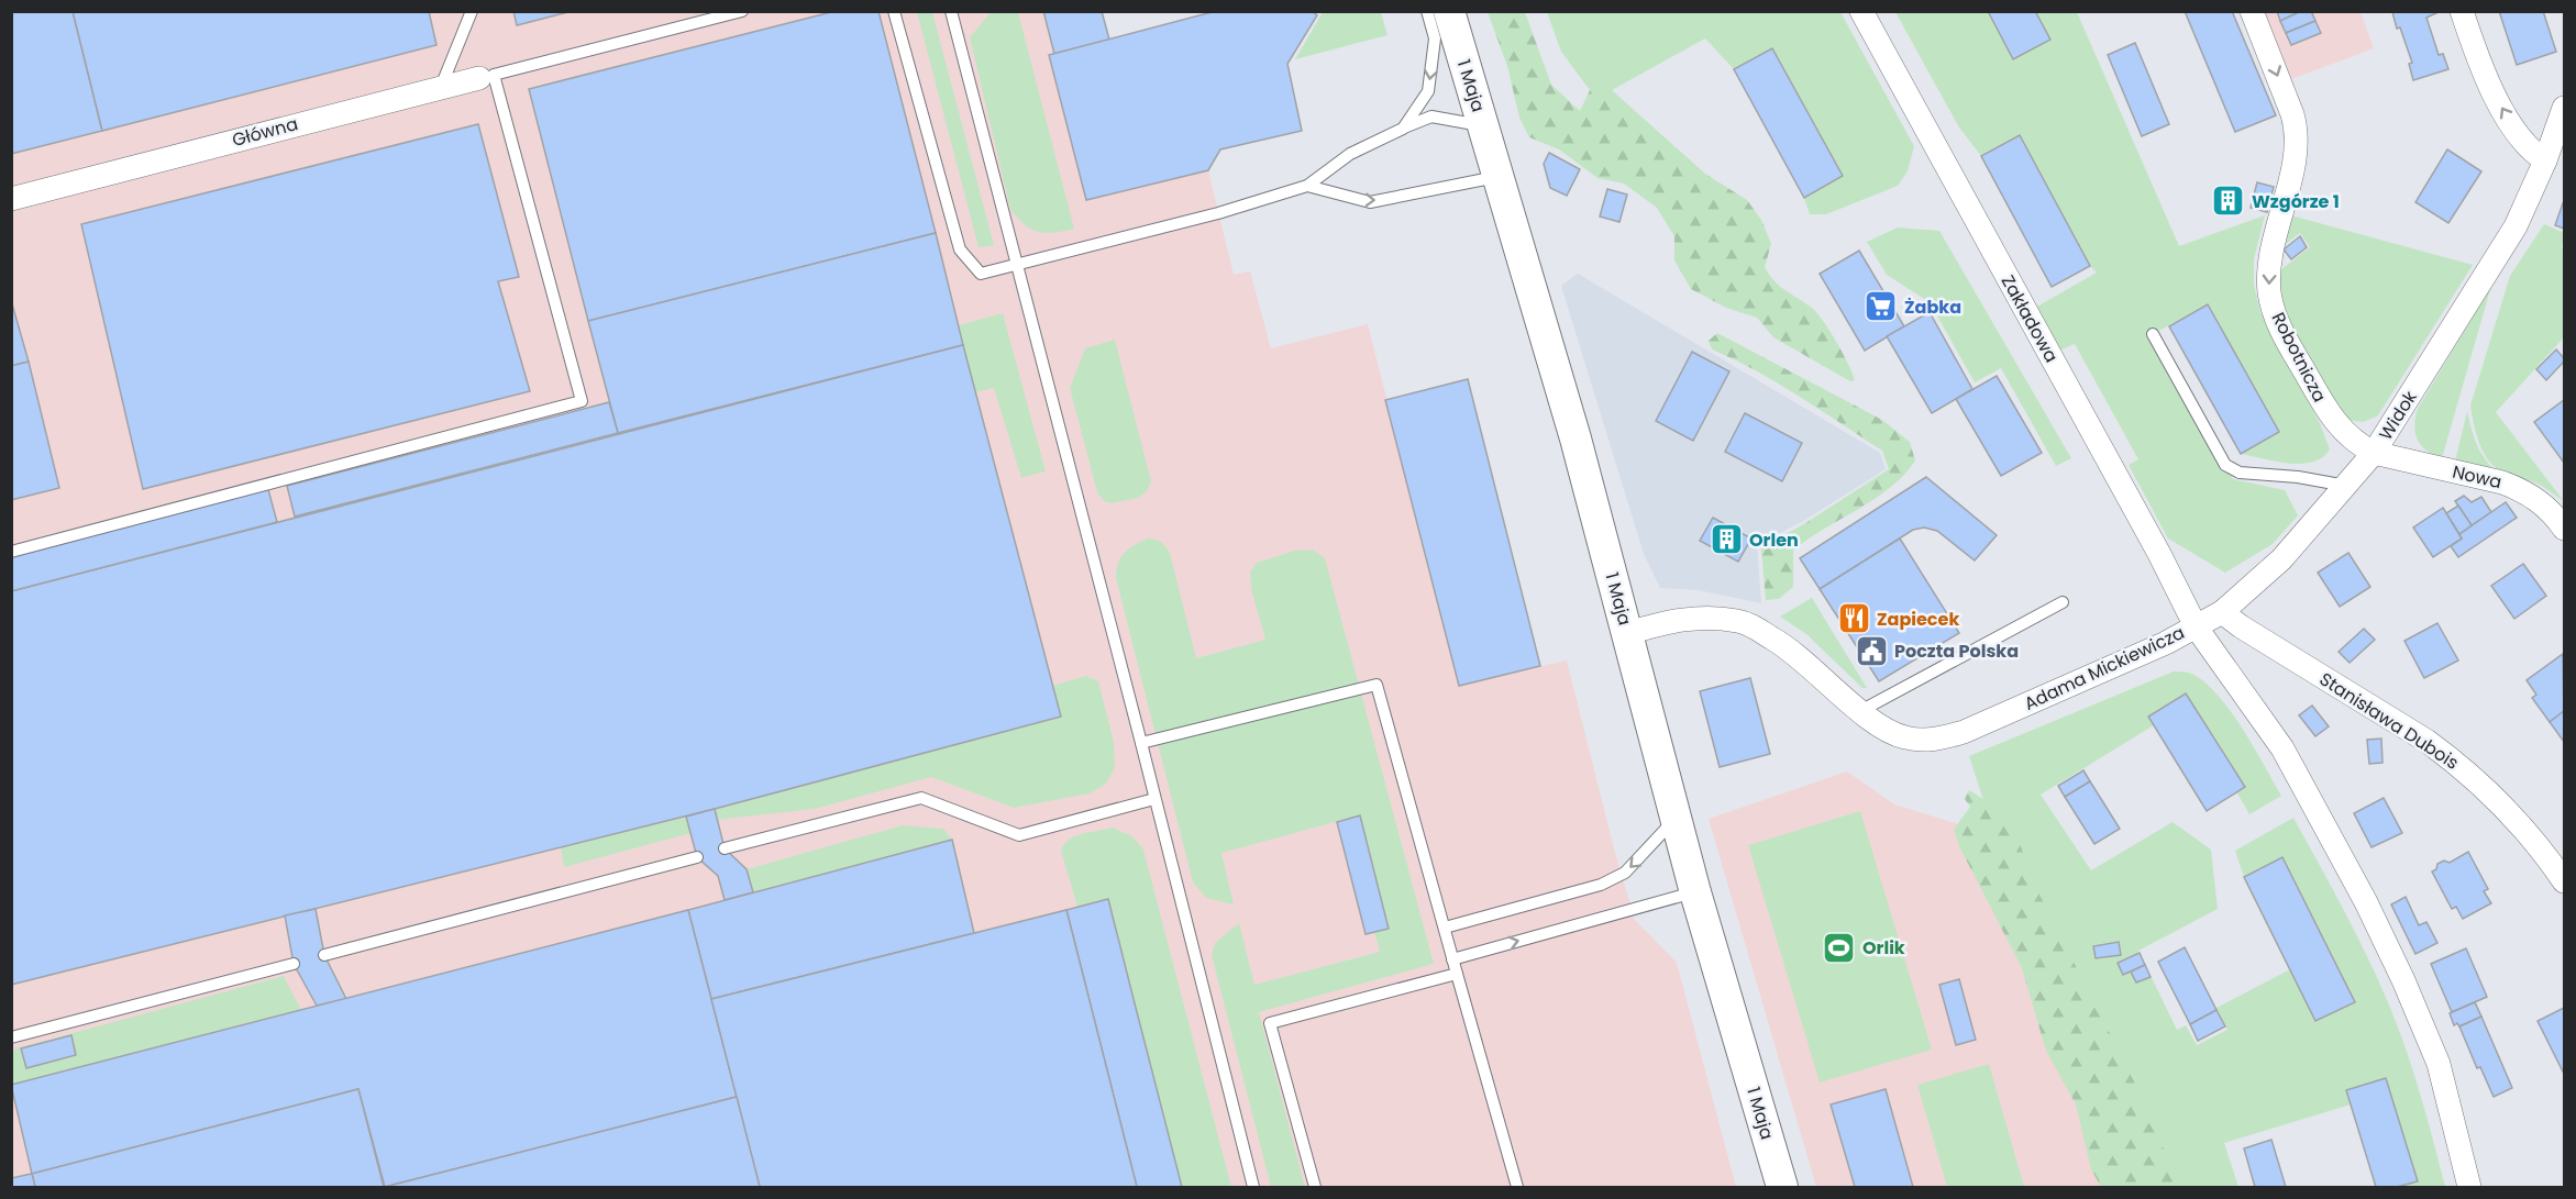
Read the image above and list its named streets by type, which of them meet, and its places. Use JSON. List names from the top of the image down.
{
  "streets": {
    "street": [
      "1 Maja",
      "Główna",
      "Zakładowa",
      "Robotnicza",
      "Widok",
      "Nowa",
      "Adama Mickiewicza",
      "Stanisława Dubois"
    ]
  },
  "crossings": [
    ["1 Maja", "Adama Mickiewicza"],
    ["Zakładowa", "Widok"],
    ["Zakładowa", "Adama Mickiewicza"],
    ["Robotnicza", "Widok"],
    ["Robotnicza", "Nowa"],
    ["Widok", "Nowa"],
    ["Widok", "Adama Mickiewicza"],
    ["Widok", "Stanisława Dubois"]
  ],
  "one_way": ["Robotnicza"],
  "places": {
    "building": ["Wzgórze 1", "Orlen"],
    "supermarket": ["Żabka"],
    "restaurant": ["Zapiecek"],
    "public building": ["Poczta Polska"],
    "sports": ["Orlik"]
  }
}
